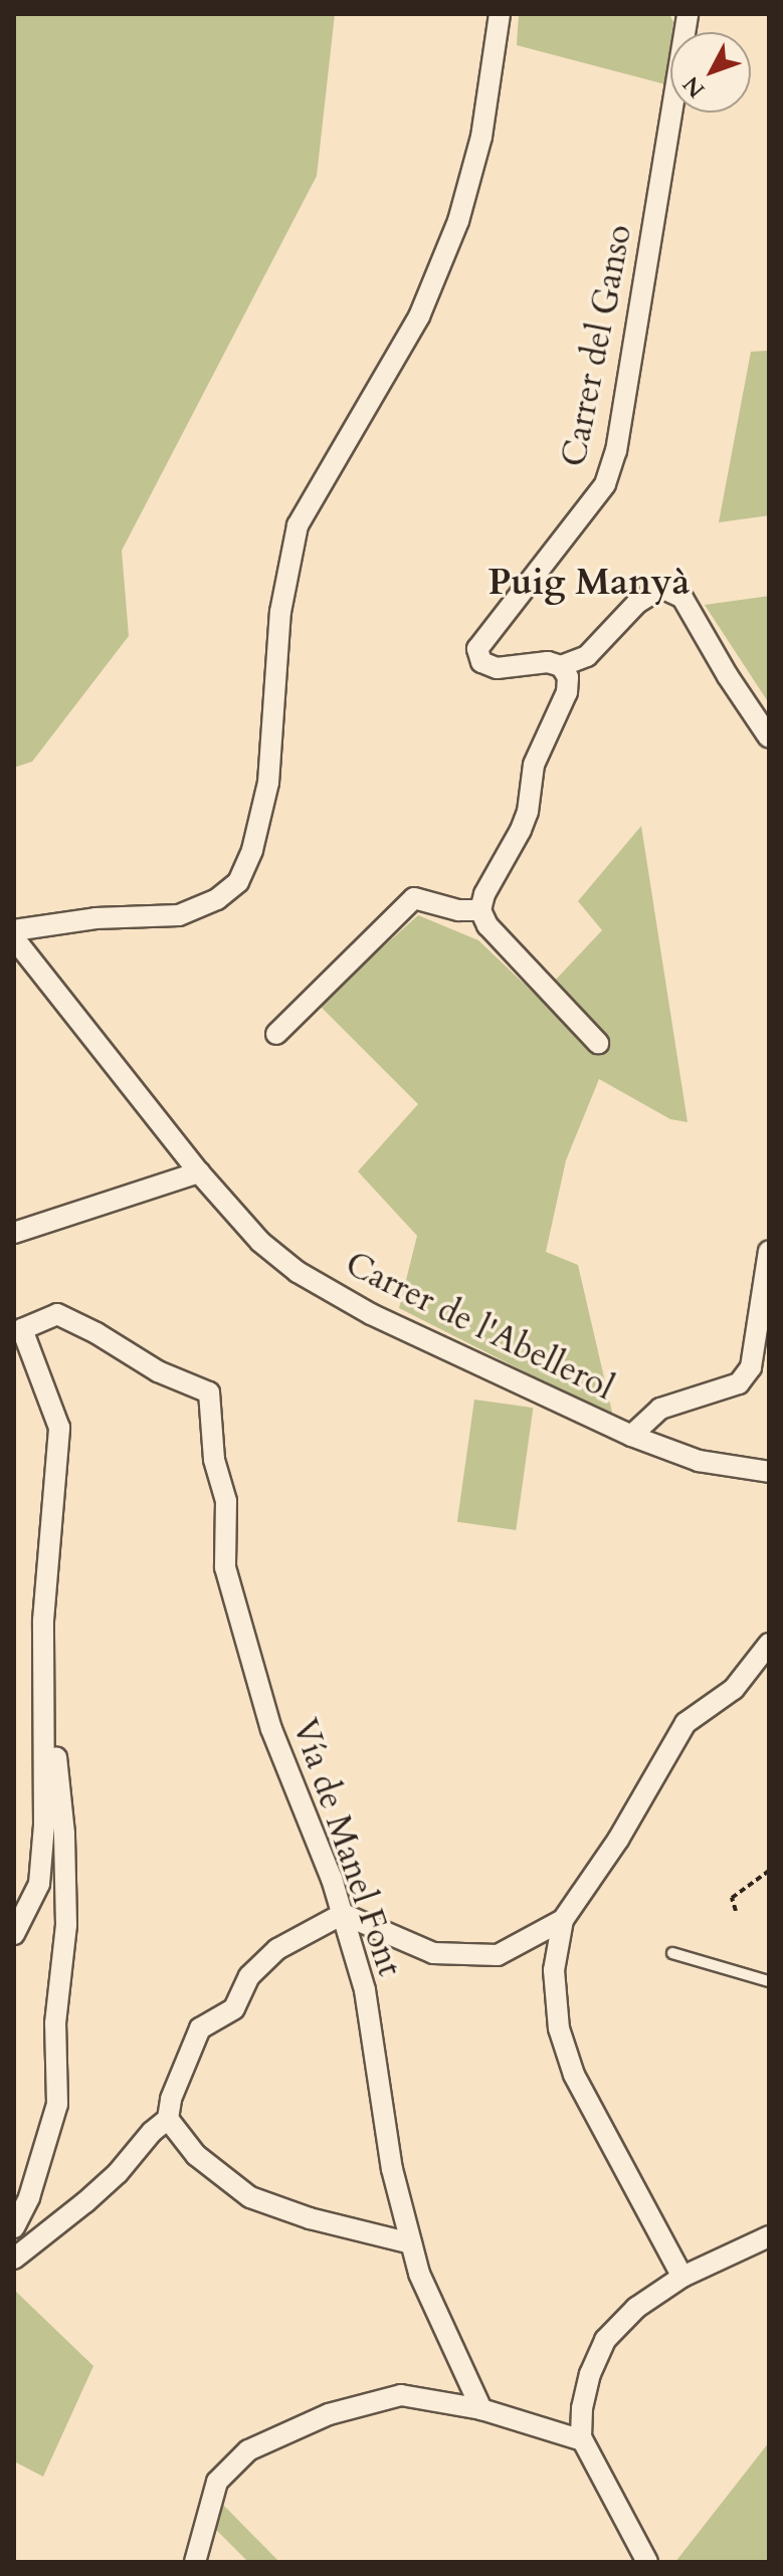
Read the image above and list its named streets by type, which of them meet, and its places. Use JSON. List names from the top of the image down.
{
  "streets": {
    "street": ["Carrer del Ganso", "Carrer de l'Abellerol", "Vía de Manel Font"]
  },
  "districts": ["Puig Manyà"],
  "north": "bottom left"
}
